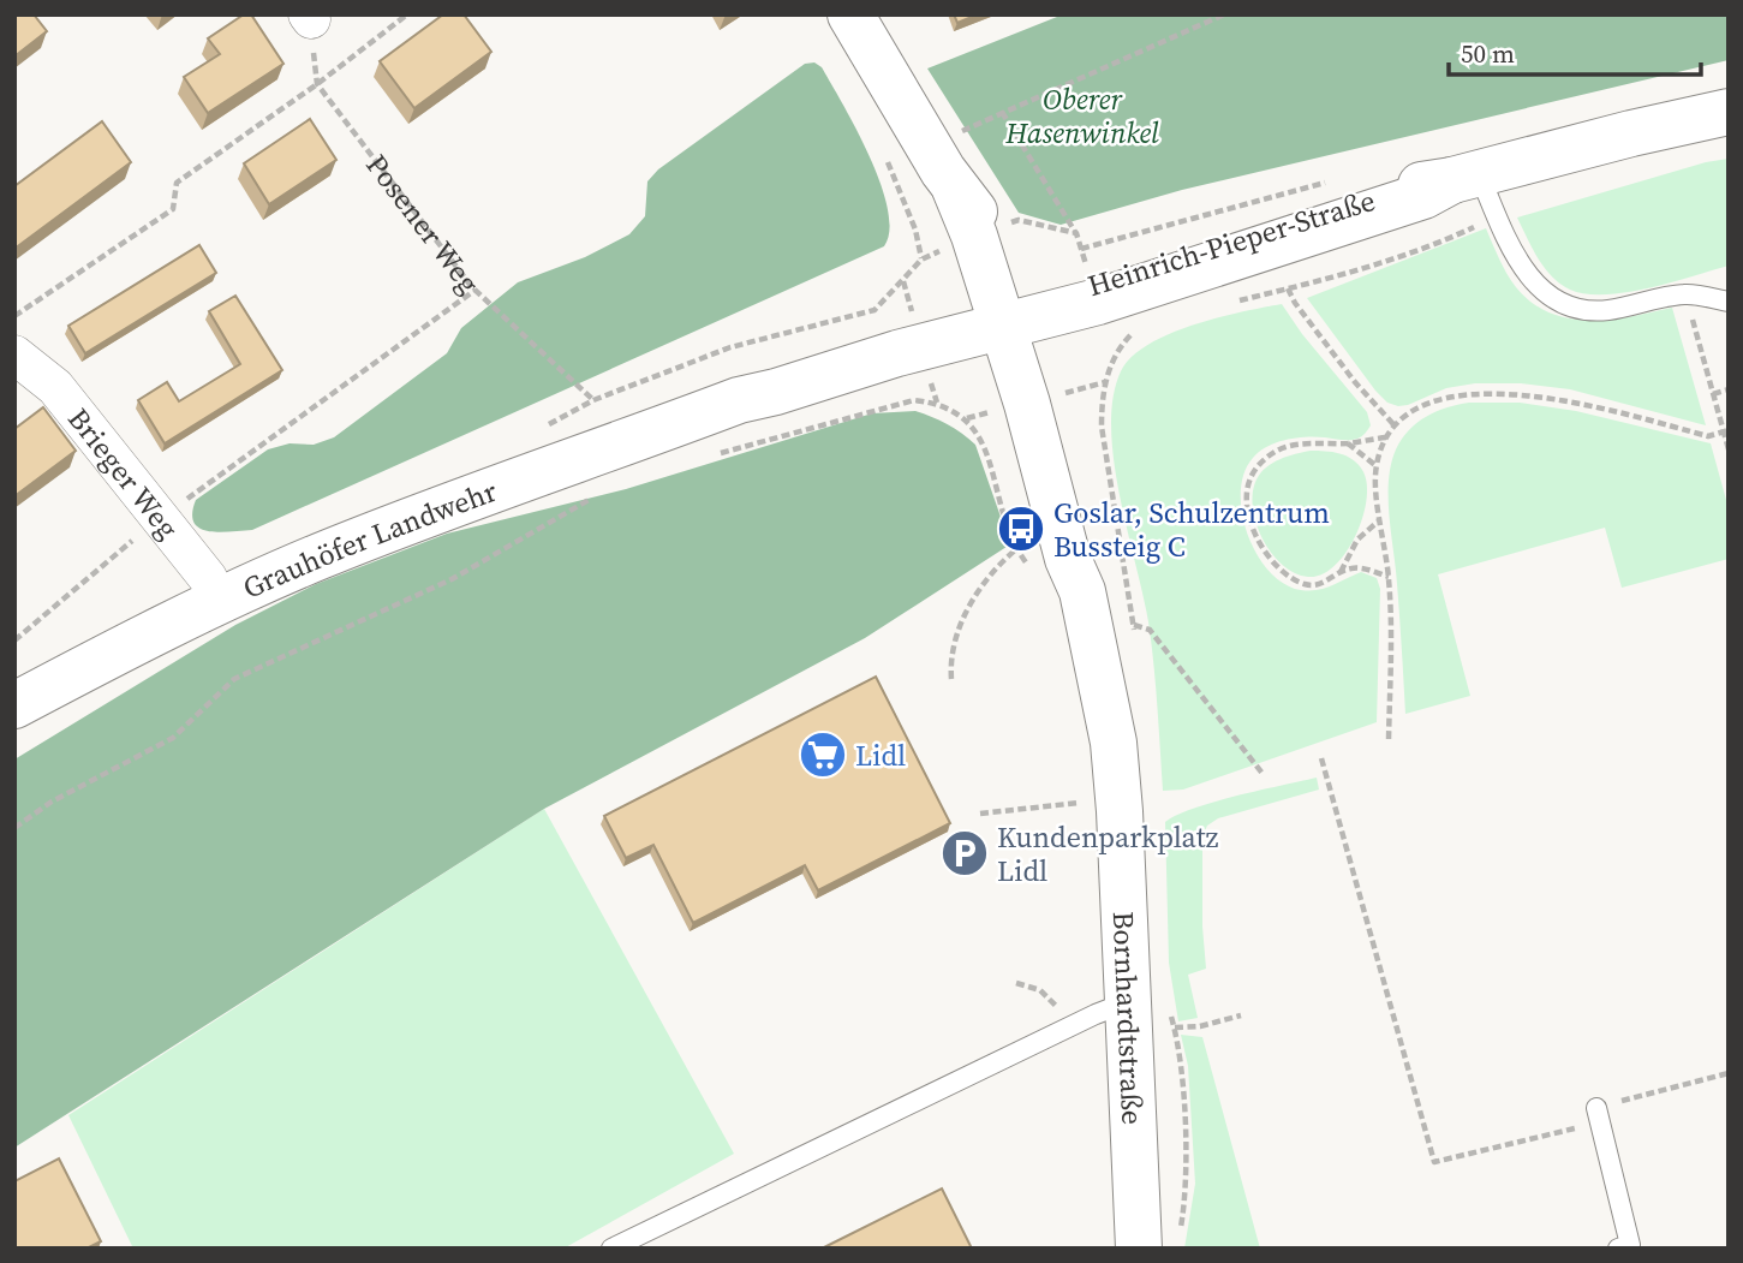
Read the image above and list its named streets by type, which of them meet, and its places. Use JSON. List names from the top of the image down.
{
  "streets": {
    "street": [
      "Heinrich-Pieper-Straße",
      "Brieger Weg",
      "Grauhöfer Landwehr",
      "Bornhardtstraße"
    ],
    "path": ["Posener Weg"]
  },
  "crossings": [
    ["Heinrich-Pieper-Straße", "Grauhöfer Landwehr"],
    ["Heinrich-Pieper-Straße", "Bornhardtstraße"],
    ["Brieger Weg", "Grauhöfer Landwehr"],
    ["Grauhöfer Landwehr", "Bornhardtstraße"]
  ],
  "parks": ["Oberer Hasenwinkel"],
  "places": {
    "bus stop": ["Goslar, Schulzentrum Bussteig C"],
    "supermarket": ["Lidl"],
    "parking": ["Kundenparkplatz Lidl"]
  },
  "scale_bar": "50 m"
}
